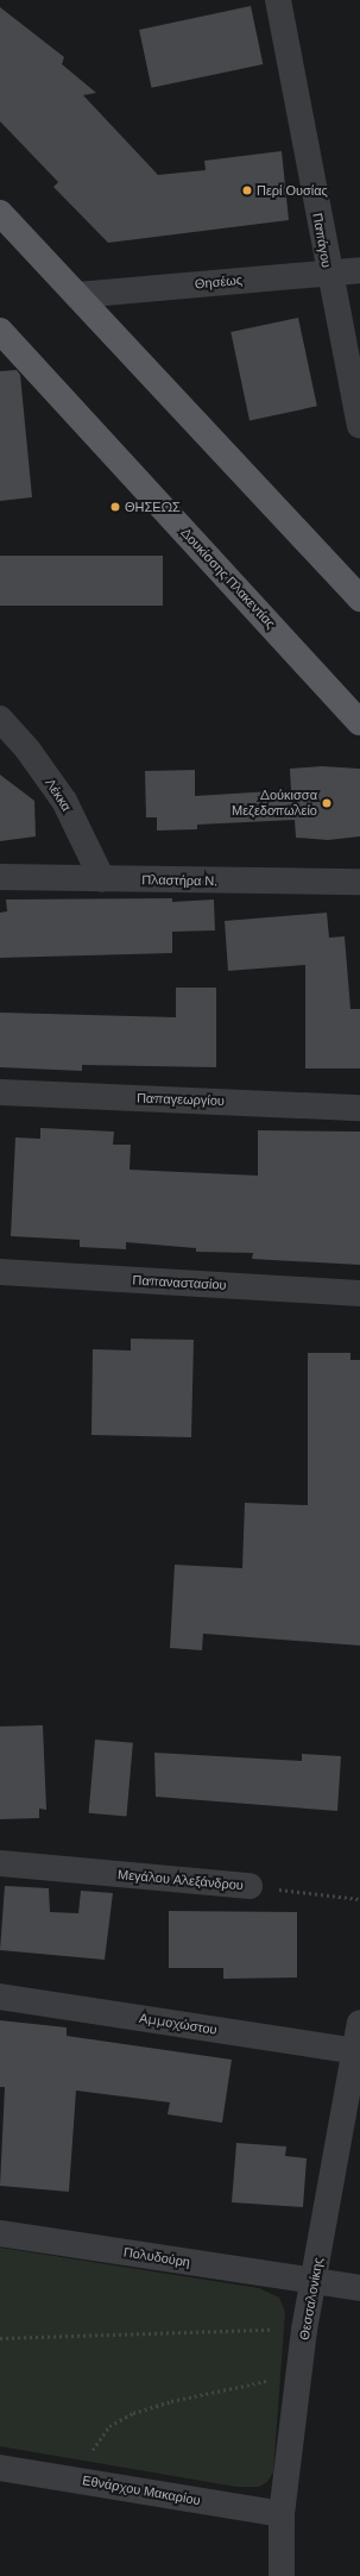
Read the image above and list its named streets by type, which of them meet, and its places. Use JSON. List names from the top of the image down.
{
  "streets": {
    "main road": ["Δουκίσσης Πλακεντίας"],
    "street": [
      "Παπάγου",
      "Θησέως",
      "Λέκκα",
      "Πλαστήρα Ν.",
      "Παπαγεωργίου",
      "Παπαναστασίου",
      "Μεγάλου Αλεξάνδρου",
      "Αμμοχώστου",
      "Πολυδούρη",
      "Θεσσαλονίκης",
      "Εθνάρχου Μακαρίου"
    ]
  },
  "crossings": [
    ["Παπάγου", "Θησέως"],
    ["Λέκκα", "Πλαστήρα Ν."],
    ["Αμμοχώστου", "Θεσσαλονίκης"],
    ["Πολυδούρη", "Θεσσαλονίκης"],
    ["Θεσσαλονίκης", "Εθνάρχου Μακαρίου"]
  ],
  "places": ["Περί Ουσίας", "ΘΗΣΕΩΣ", "Δούκισσα Μεζεδοπωλείο"]
}
